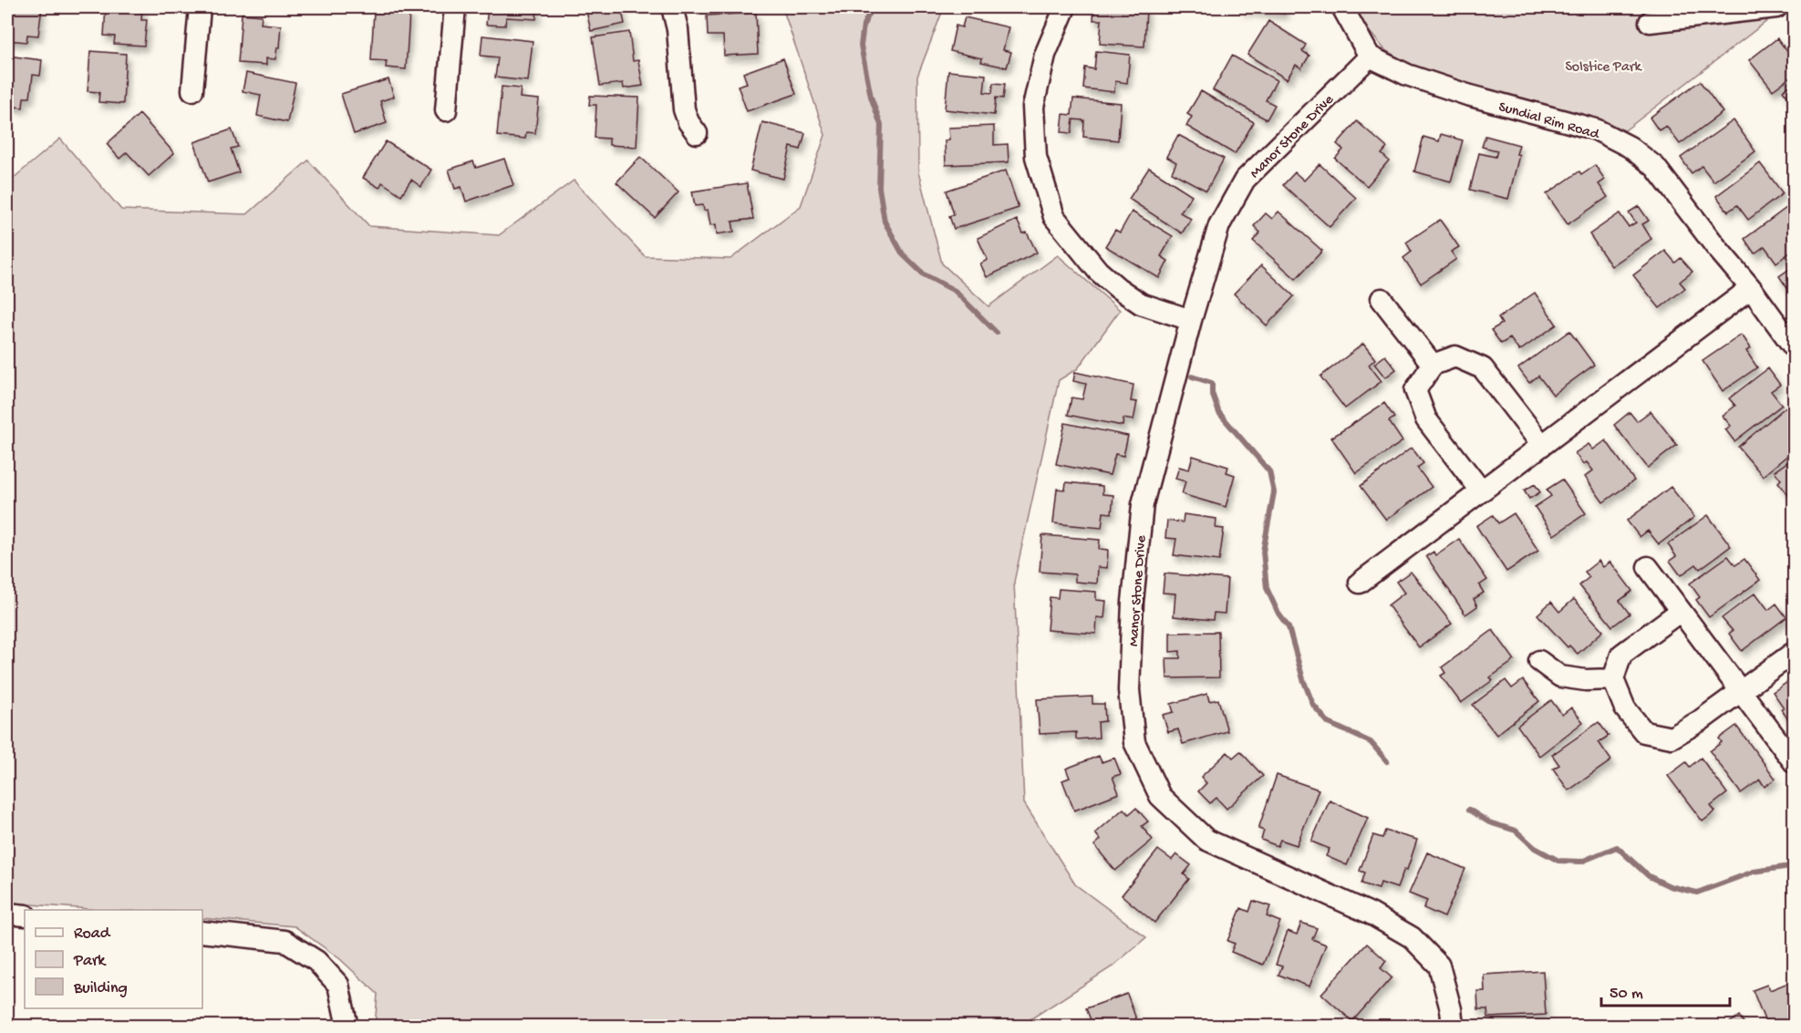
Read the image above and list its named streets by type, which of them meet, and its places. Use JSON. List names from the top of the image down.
{
  "streets": {
    "street": ["Sundial Rim Road", "Manor Stone Drive"]
  },
  "crossings": [
    ["Sundial Rim Road", "Manor Stone Drive"]
  ],
  "parks": ["Solstice Park"],
  "legend": ["Road", "Park", "Building"],
  "scale_bar": "50 m"
}
